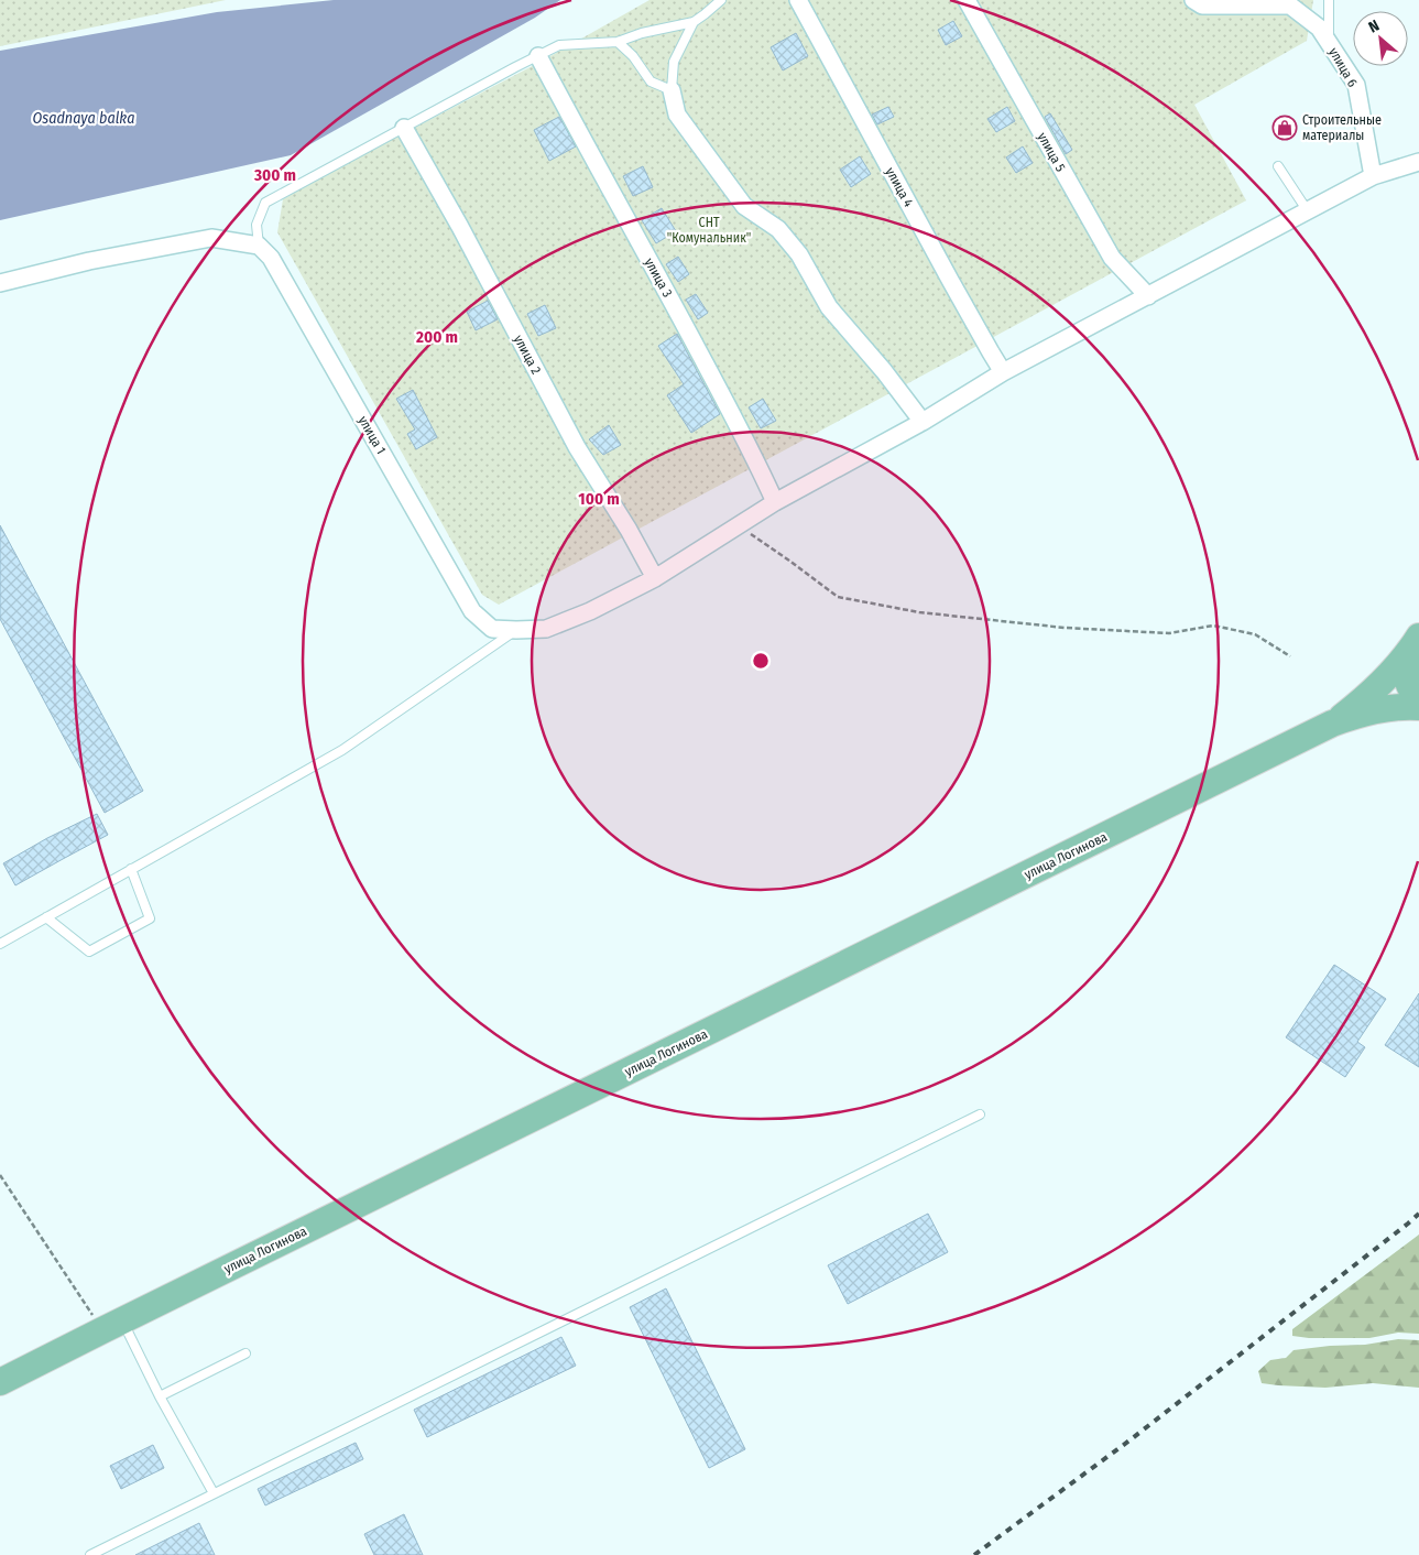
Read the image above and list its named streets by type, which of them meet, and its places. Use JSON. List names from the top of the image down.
{
  "streets": {
    "main road": ["улица Логинова"],
    "street": [
      "улица 6",
      "улица 5",
      "улица 4",
      "улица 3",
      "улица 2",
      "улица 1"
    ]
  },
  "crossings": [
    ["улица 6", "улица 1"],
    ["улица 5", "улица 1"],
    ["улица 4", "улица 1"],
    ["улица 3", "улица 1"],
    ["улица 2", "улица 1"]
  ],
  "water": ["Osadnaya balka"],
  "parks": ["СНТ \"Комунальник\""],
  "places": {
    "shop": ["Строительные материалы"]
  },
  "north": "top left",
  "rings": ["300 m", "200 m", "100 m"]
}
